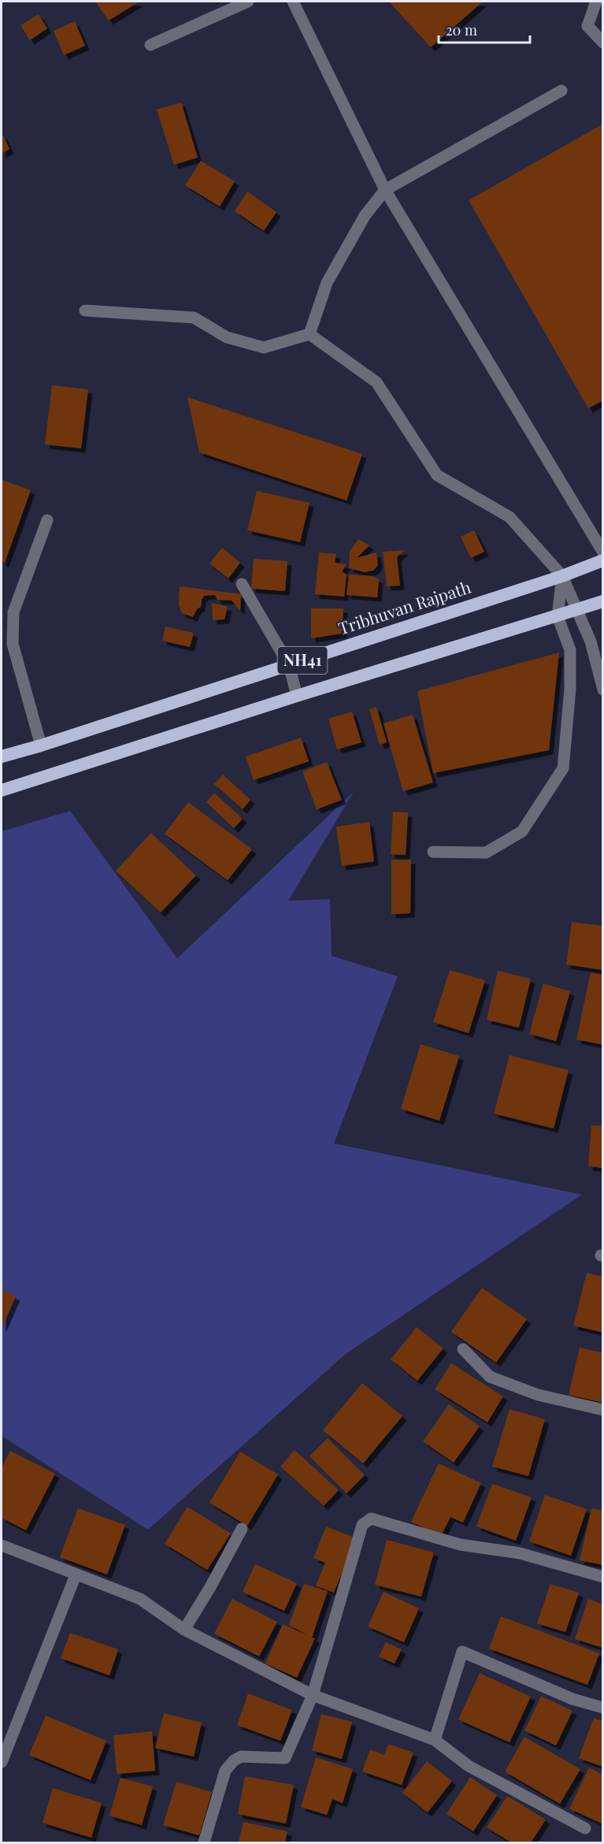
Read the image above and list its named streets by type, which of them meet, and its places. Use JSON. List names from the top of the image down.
{
  "streets": {
    "highway": ["Tribhuvan Rajpath", "NH41"]
  },
  "scale_bar": "20 m"
}
